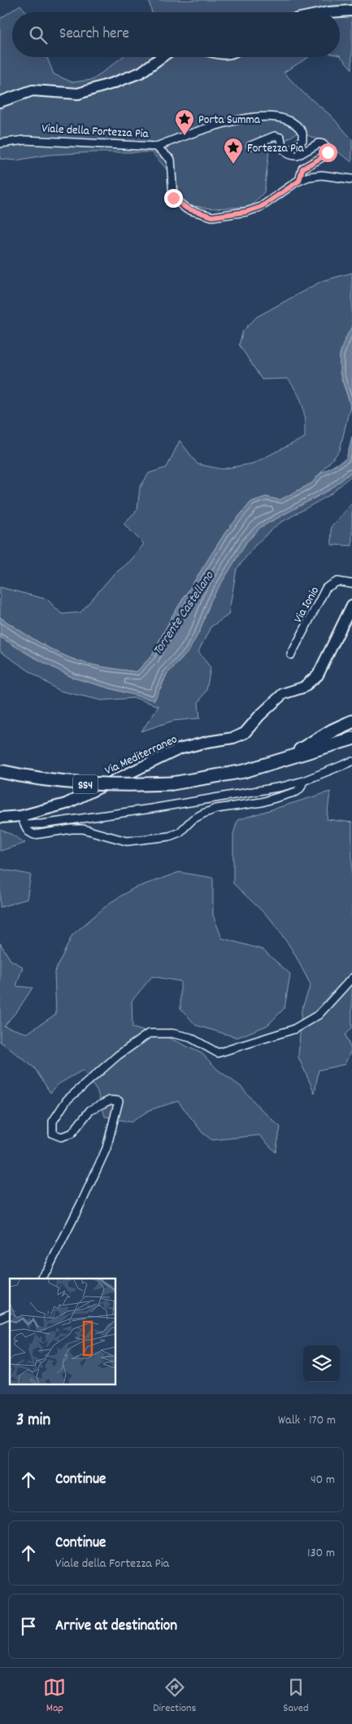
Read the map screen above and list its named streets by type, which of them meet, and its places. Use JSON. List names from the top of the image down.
{
  "streets": {
    "highway": ["SS4"],
    "street": ["Viale della Fortezza Pia", "Via Ionio", "Via Mediterraneo"]
  },
  "water": ["Torrente Castellano"],
  "places": {
    "place": ["Porta Summa", "Fortezza Pia"]
  },
  "page": {
    "search": "Search here",
    "heading": ["3 min", "Walk · 170 m"],
    "list": [
      ["Continue", "40 m"],
      ["Continue", "Viale della Fortezza Pia", "130 m"],
      "Arrive at destination"
    ],
    "nav": ["Map", "Directions", "Saved"]
  }
}
